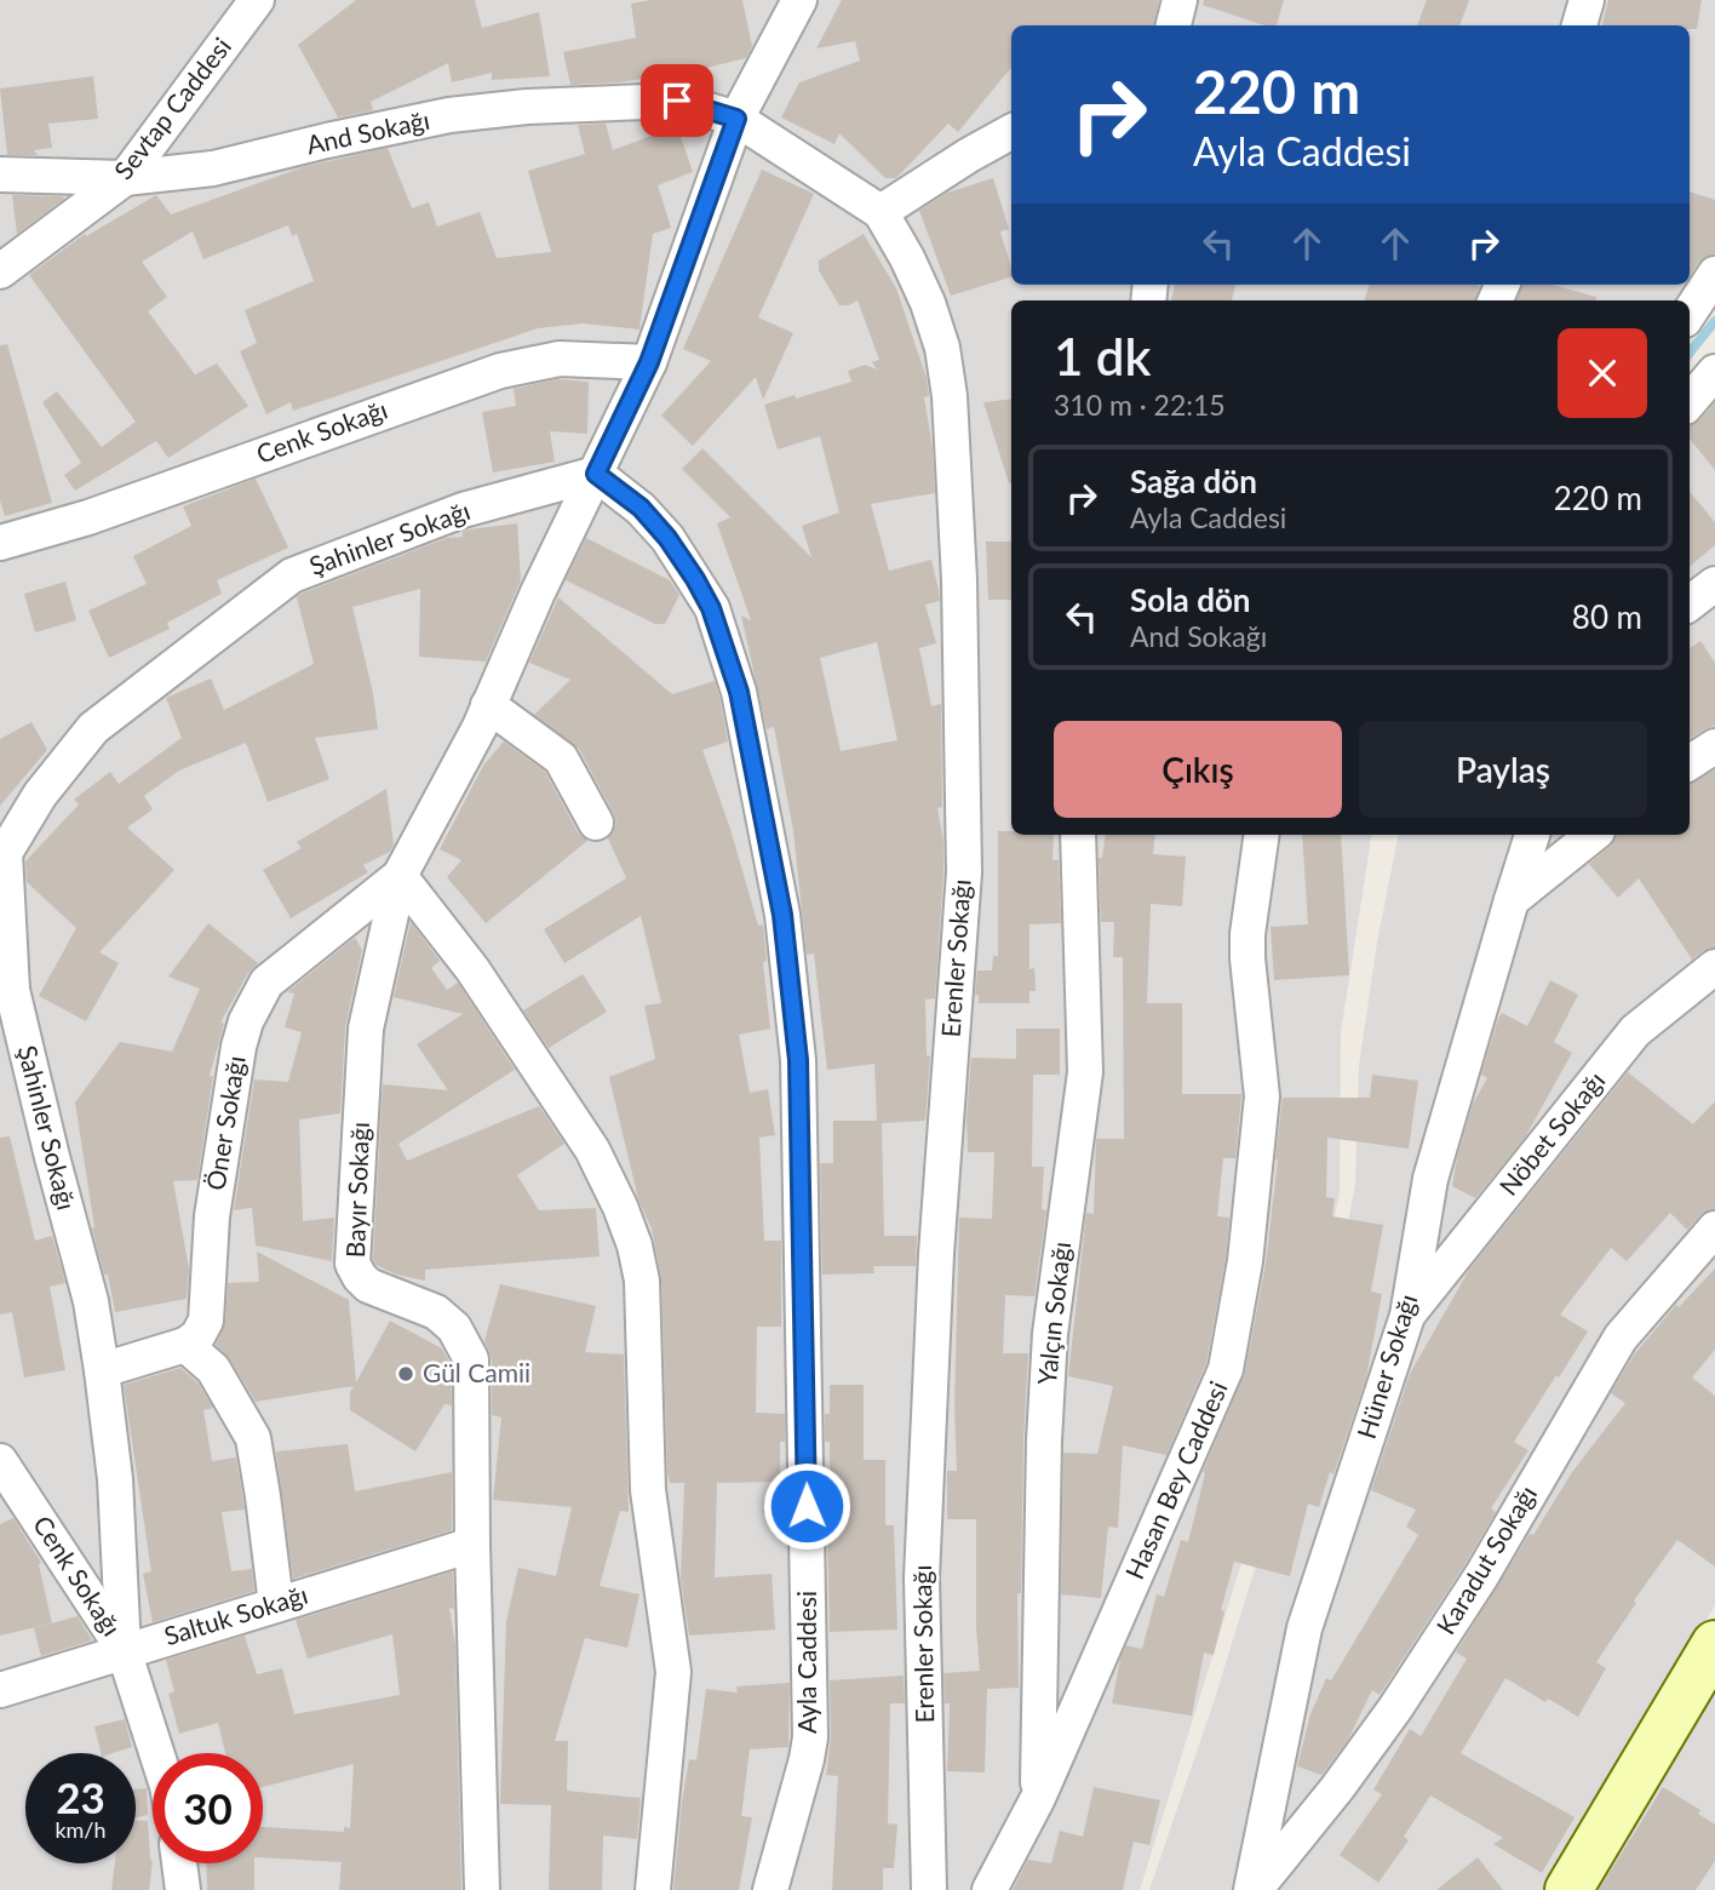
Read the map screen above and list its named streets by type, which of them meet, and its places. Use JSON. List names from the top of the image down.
{
  "streets": {
    "street": [
      "Sevtap Caddesi",
      "And Sokağı",
      "Cenk Sokağı",
      "Şahinler Sokağı",
      "Erenler Sokağı",
      "Öner Sokağı",
      "Nöbet Sokağı",
      "Bayır Sokağı",
      "Yalçın Sokağı",
      "Hüner Sokağı",
      "Hasan Bey Caddesi",
      "Karadut Sokağı",
      "Saltuk Sokağı",
      "Ayla Caddesi"
    ]
  },
  "crossings": [
    ["Sevtap Caddesi", "And Sokağı"],
    ["And Sokağı", "Erenler Sokağı"],
    ["Cenk Sokağı", "Şahinler Sokağı"],
    ["Cenk Sokağı", "Saltuk Sokağı"],
    ["Şahinler Sokağı", "Bayır Sokağı"],
    ["Şahinler Sokağı", "Saltuk Sokağı"],
    ["Şahinler Sokağı", "Ayla Caddesi"],
    ["Öner Sokağı", "Bayır Sokağı"],
    ["Nöbet Sokağı", "Hüner Sokağı"],
    ["Bayır Sokağı", "Saltuk Sokağı"],
    ["Bayır Sokağı", "Ayla Caddesi"],
    ["Yalçın Sokağı", "Hasan Bey Caddesi"],
    ["Hüner Sokağı", "Karadut Sokağı"]
  ],
  "places": ["Gül Camii"],
  "page": {
    "turn": ["220 m", "Ayla Caddesi"],
    "heading": ["1 dk", "310 m · 22:15"],
    "list": [
      {
        "name": "Sağa dön",
        "note": "Ayla Caddesi",
        "value": "220 m"
      },
      {
        "name": "Sola dön",
        "note": "And Sokağı",
        "value": "80 m"
      }
    ],
    "buttons": ["Çıkış", "Paylaş"],
    "speed": "23 km/h",
    "limit": "30"
  }
}
